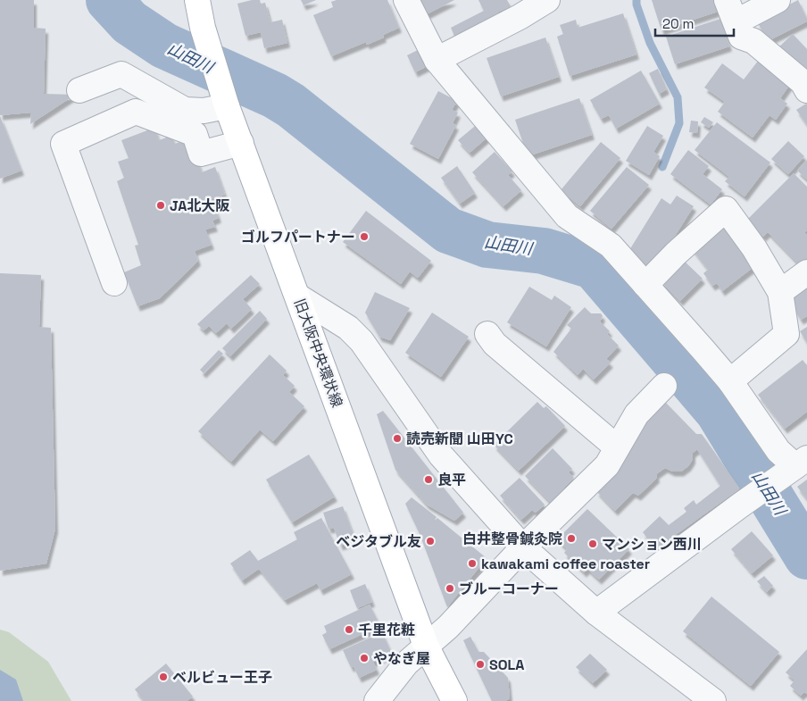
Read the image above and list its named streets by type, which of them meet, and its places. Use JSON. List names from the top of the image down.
{
  "streets": {
    "main road": ["旧大阪中央環状線"]
  },
  "water": ["山田川"],
  "places": [
    "JA北大阪",
    "ゴルフパートナー",
    "読売新聞 山田YC",
    "良平",
    "白井整骨鍼灸院",
    "ベジタブル友",
    "マンション西川",
    "kawakami coffee roaster",
    "ブルーコーナー",
    "千里花粧",
    "やなぎ屋",
    "SOLA",
    "ベルビュー王子"
  ],
  "scale_bar": "20 m"
}
